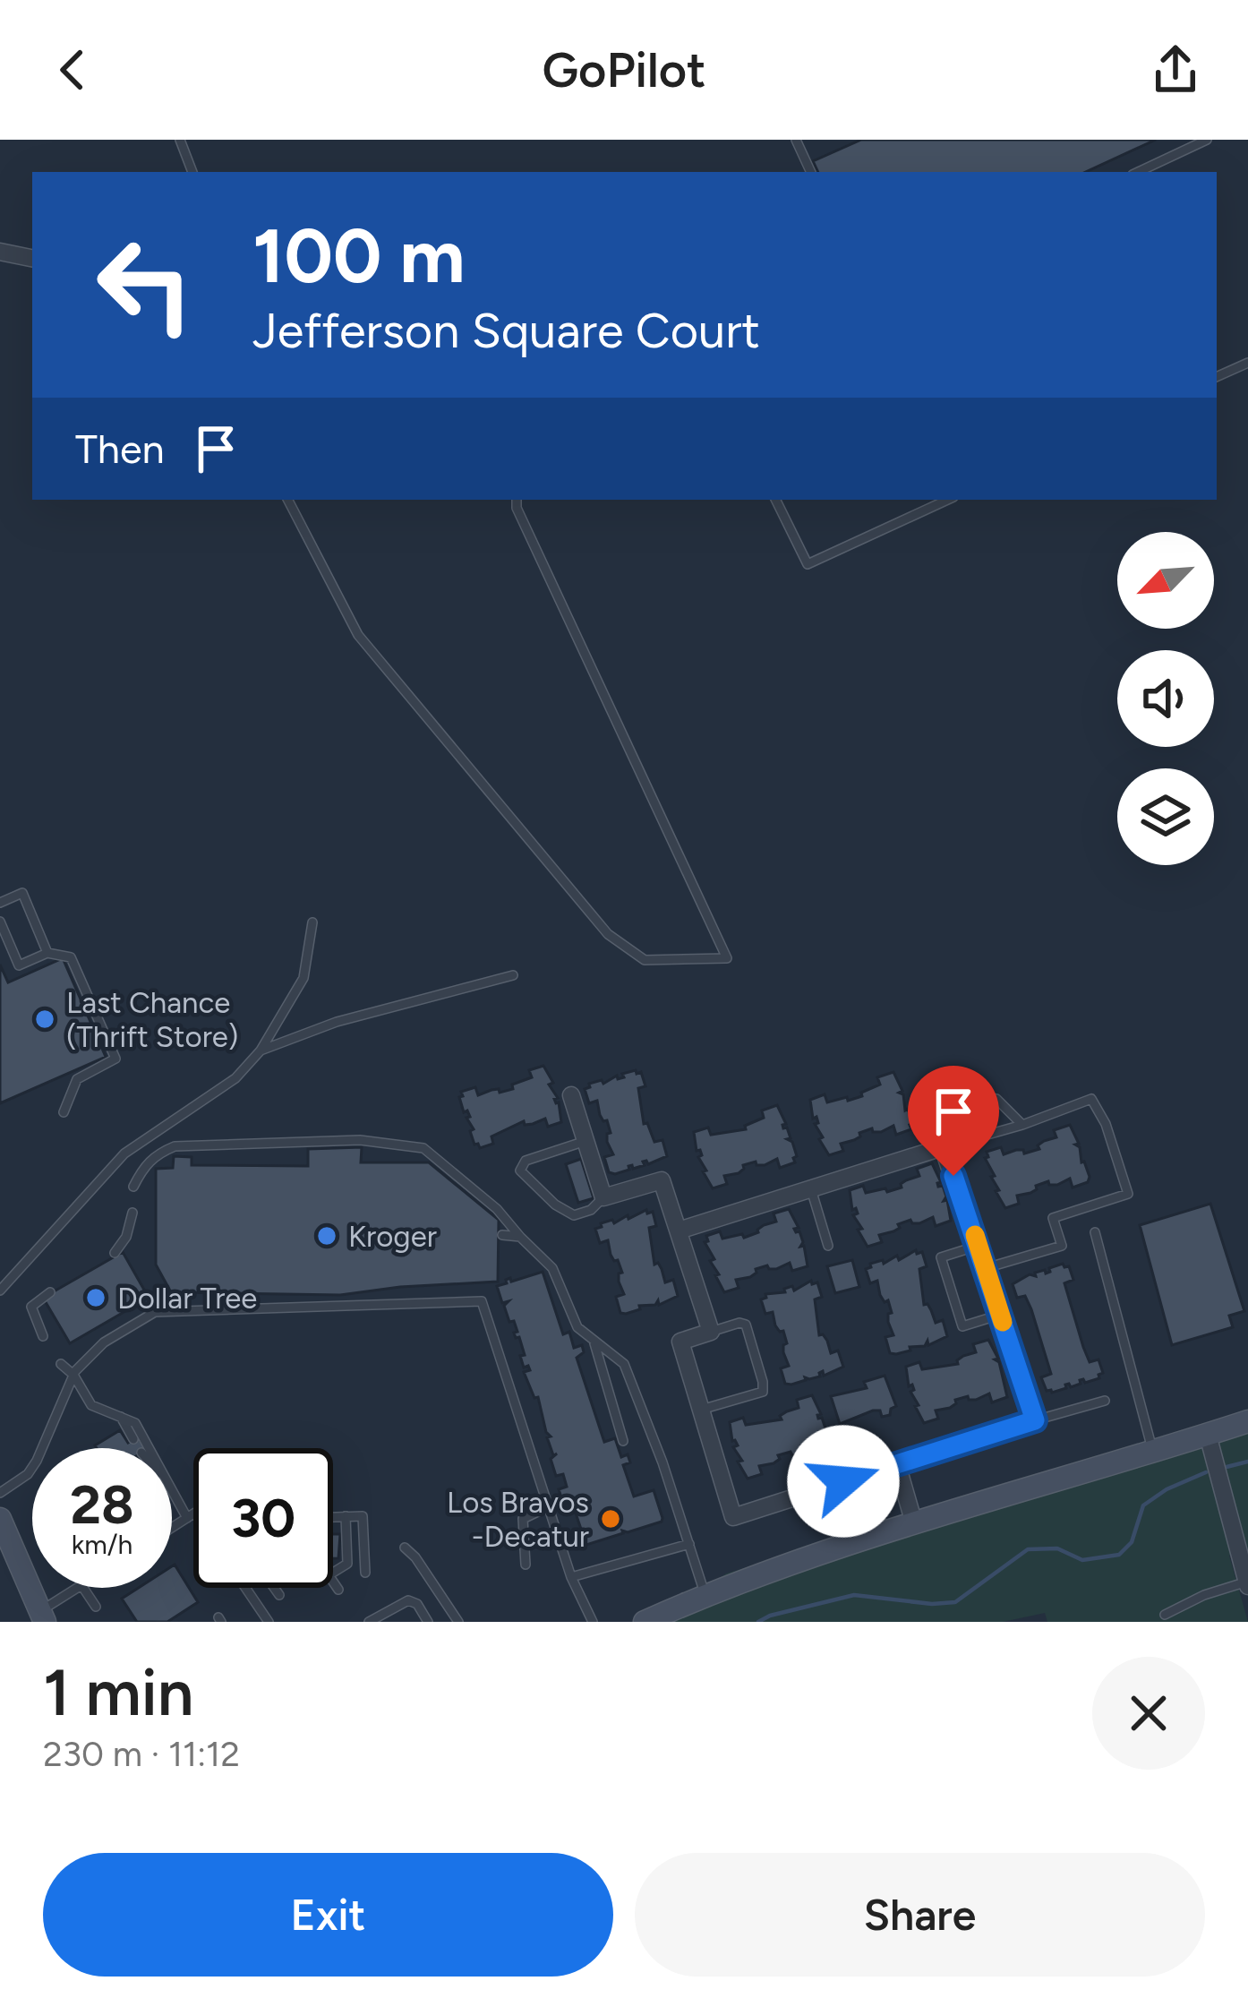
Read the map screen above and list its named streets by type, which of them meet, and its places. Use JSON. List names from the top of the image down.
{
  "places": [
    "Last Chance (Thrift Store)",
    "Kroger",
    "Dollar Tree",
    "Los Bravos -Decatur"
  ],
  "north": "bottom left",
  "page": {
    "header": "GoPilot",
    "turn": ["100 m", "Jefferson Square Court"],
    "then": "Then",
    "speed": "28 km/h",
    "limit": "30",
    "heading": ["1 min", "230 m · 11:12"],
    "buttons": ["Exit", "Share"]
  }
}
